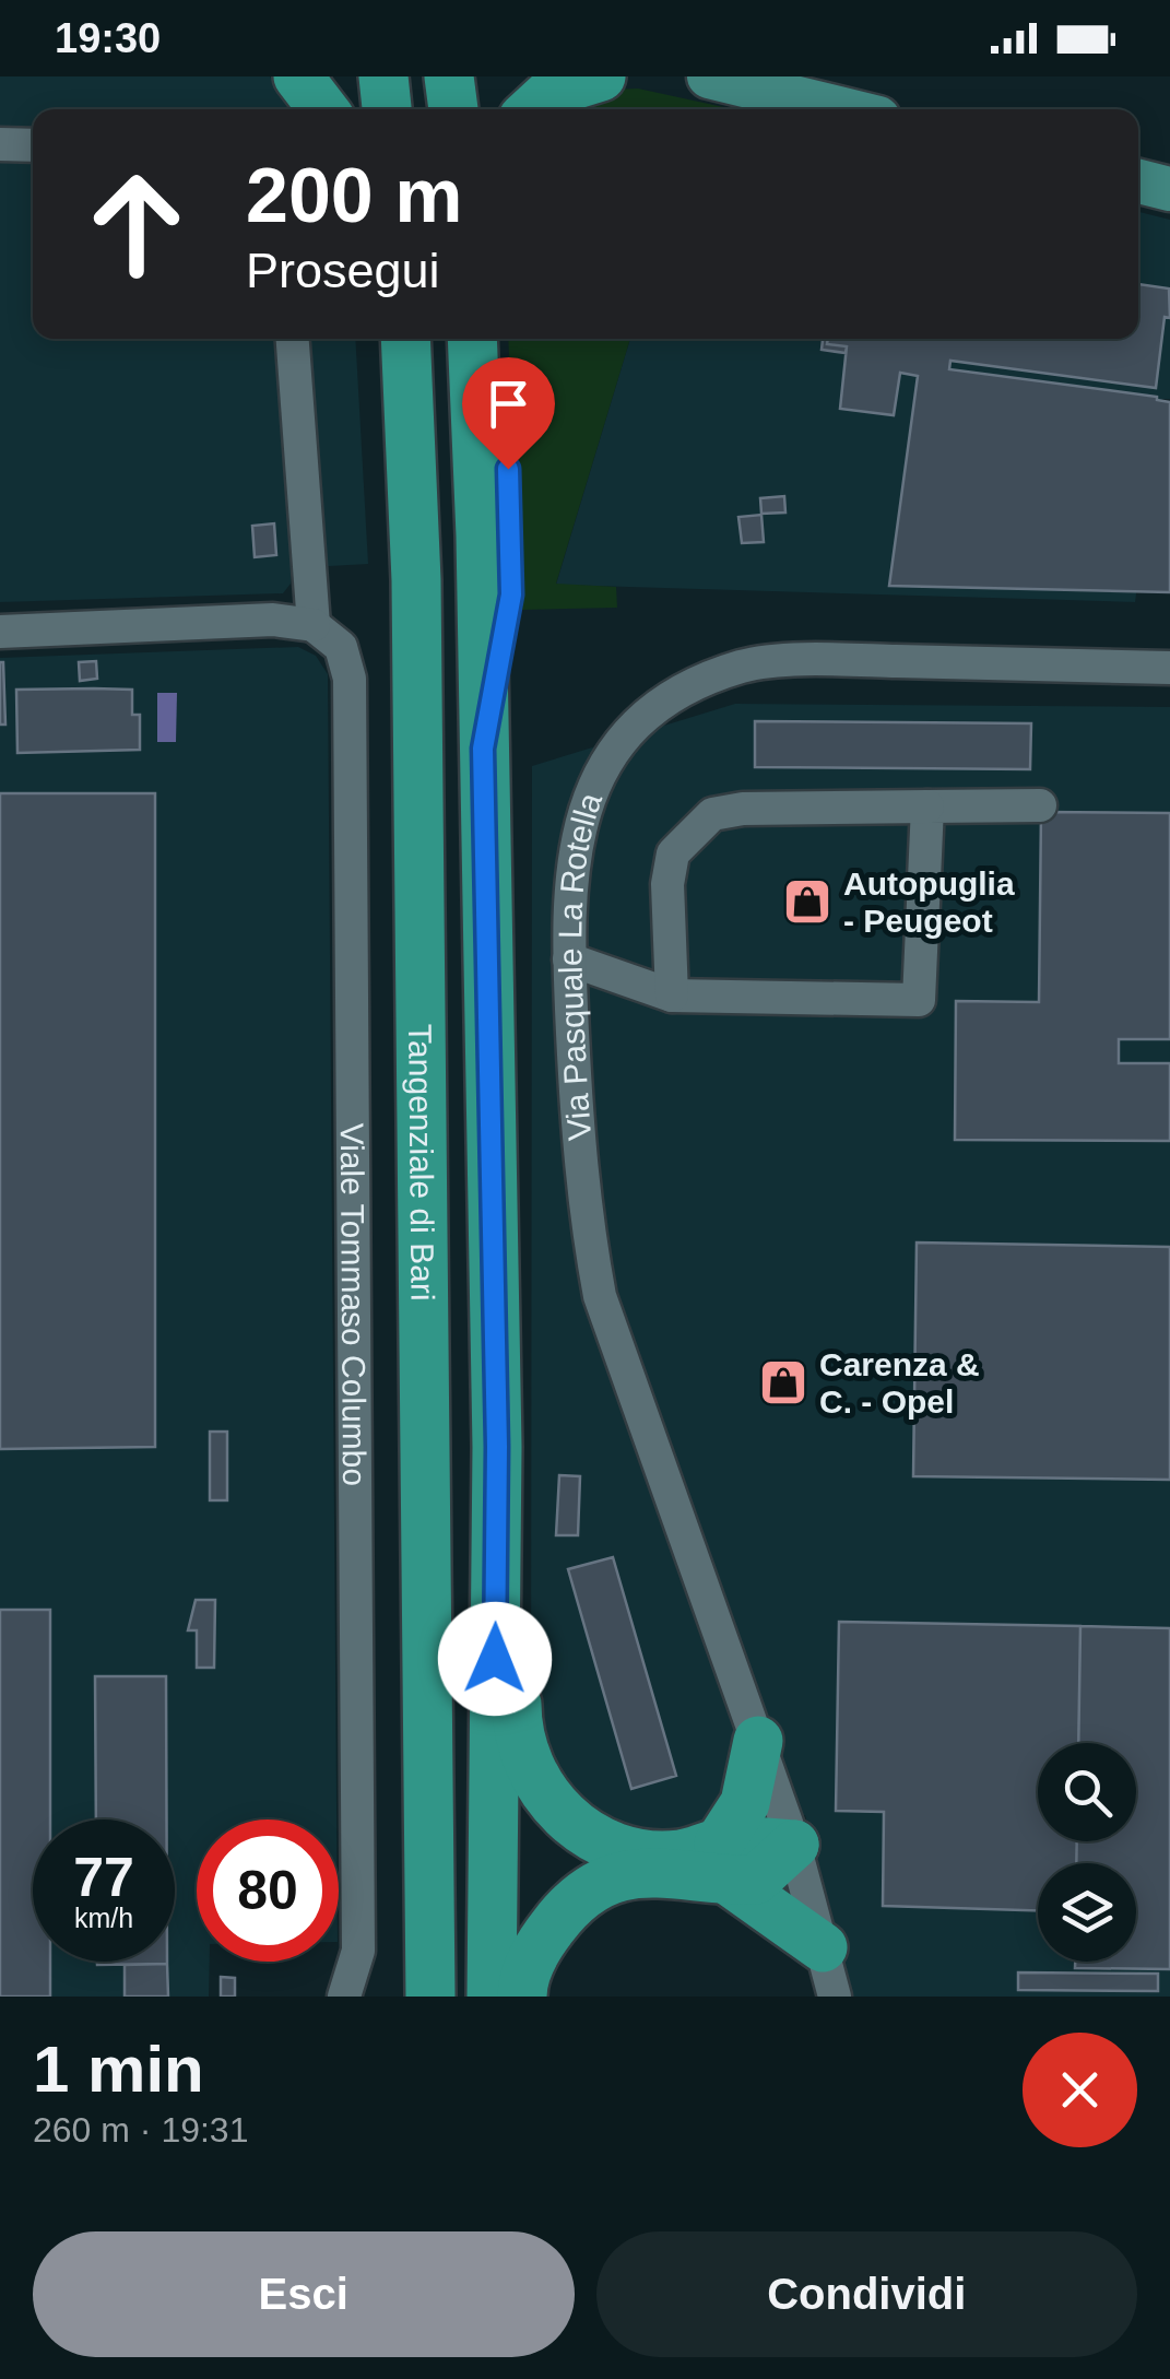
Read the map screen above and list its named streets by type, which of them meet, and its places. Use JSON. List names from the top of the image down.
{
  "streets": {
    "highway": ["Tangenziale di Bari"],
    "street": ["Via Pasquale La Rotella", "Viale Tommaso Columbo"]
  },
  "places": {
    "shop": ["Autopuglia - Peugeot", "Carenza & C. - Opel"]
  },
  "page": {
    "status": "19:30",
    "turn": ["200 m", "Prosegui"],
    "speed": "77 km/h",
    "limit": "80",
    "heading": ["1 min", "260 m · 19:31"],
    "buttons": ["Esci", "Condividi"]
  }
}
